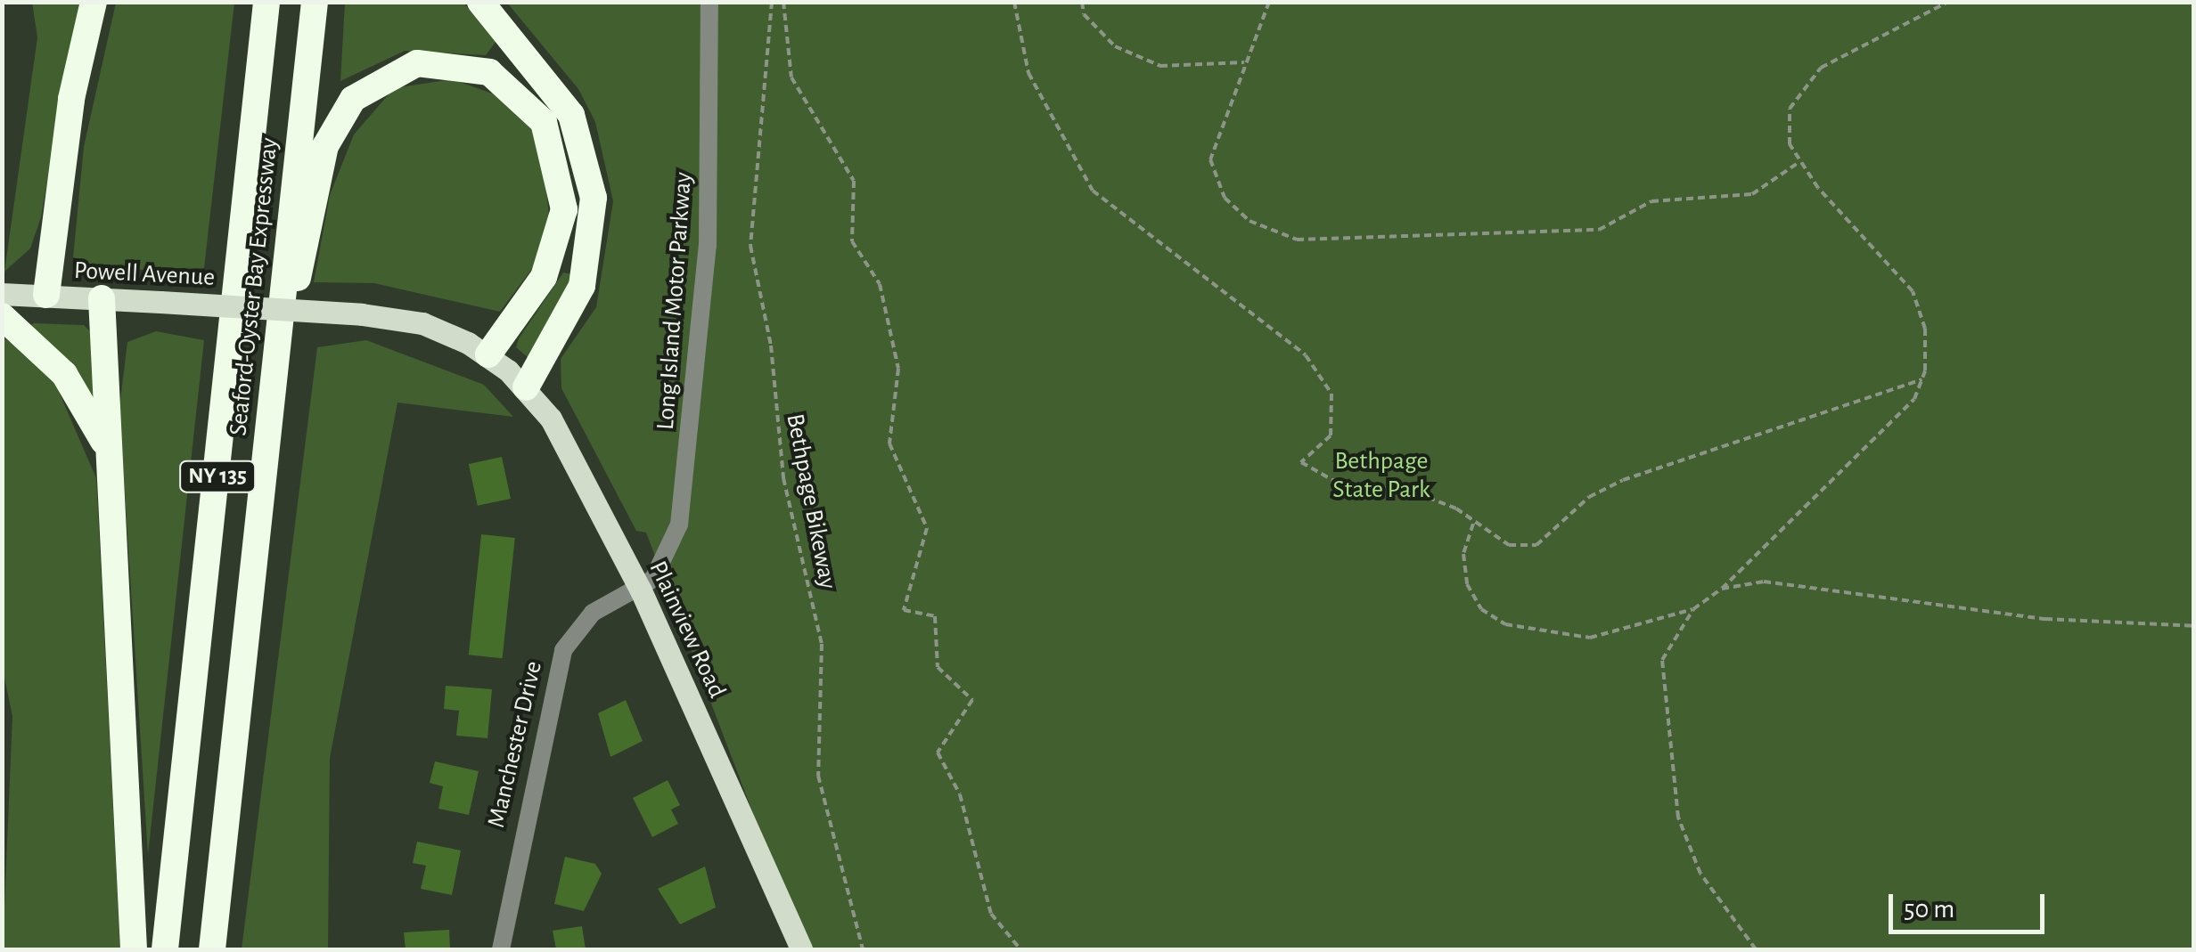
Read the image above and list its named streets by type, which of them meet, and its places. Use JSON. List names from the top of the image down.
{
  "streets": {
    "highway": ["Seaford-Oyster Bay Expressway", "NY 135"],
    "main road": ["Powell Avenue", "Plainview Road"],
    "street": ["Long Island Motor Parkway", "Manchester Drive"],
    "path": ["Bethpage Bikeway"]
  },
  "crossings": [
    ["Powell Avenue", "Plainview Road"],
    ["Long Island Motor Parkway", "Plainview Road"],
    ["Long Island Motor Parkway", "Manchester Drive"],
    ["Plainview Road", "Manchester Drive"]
  ],
  "parks": ["Bethpage State Park"],
  "scale_bar": "50 m"
}
